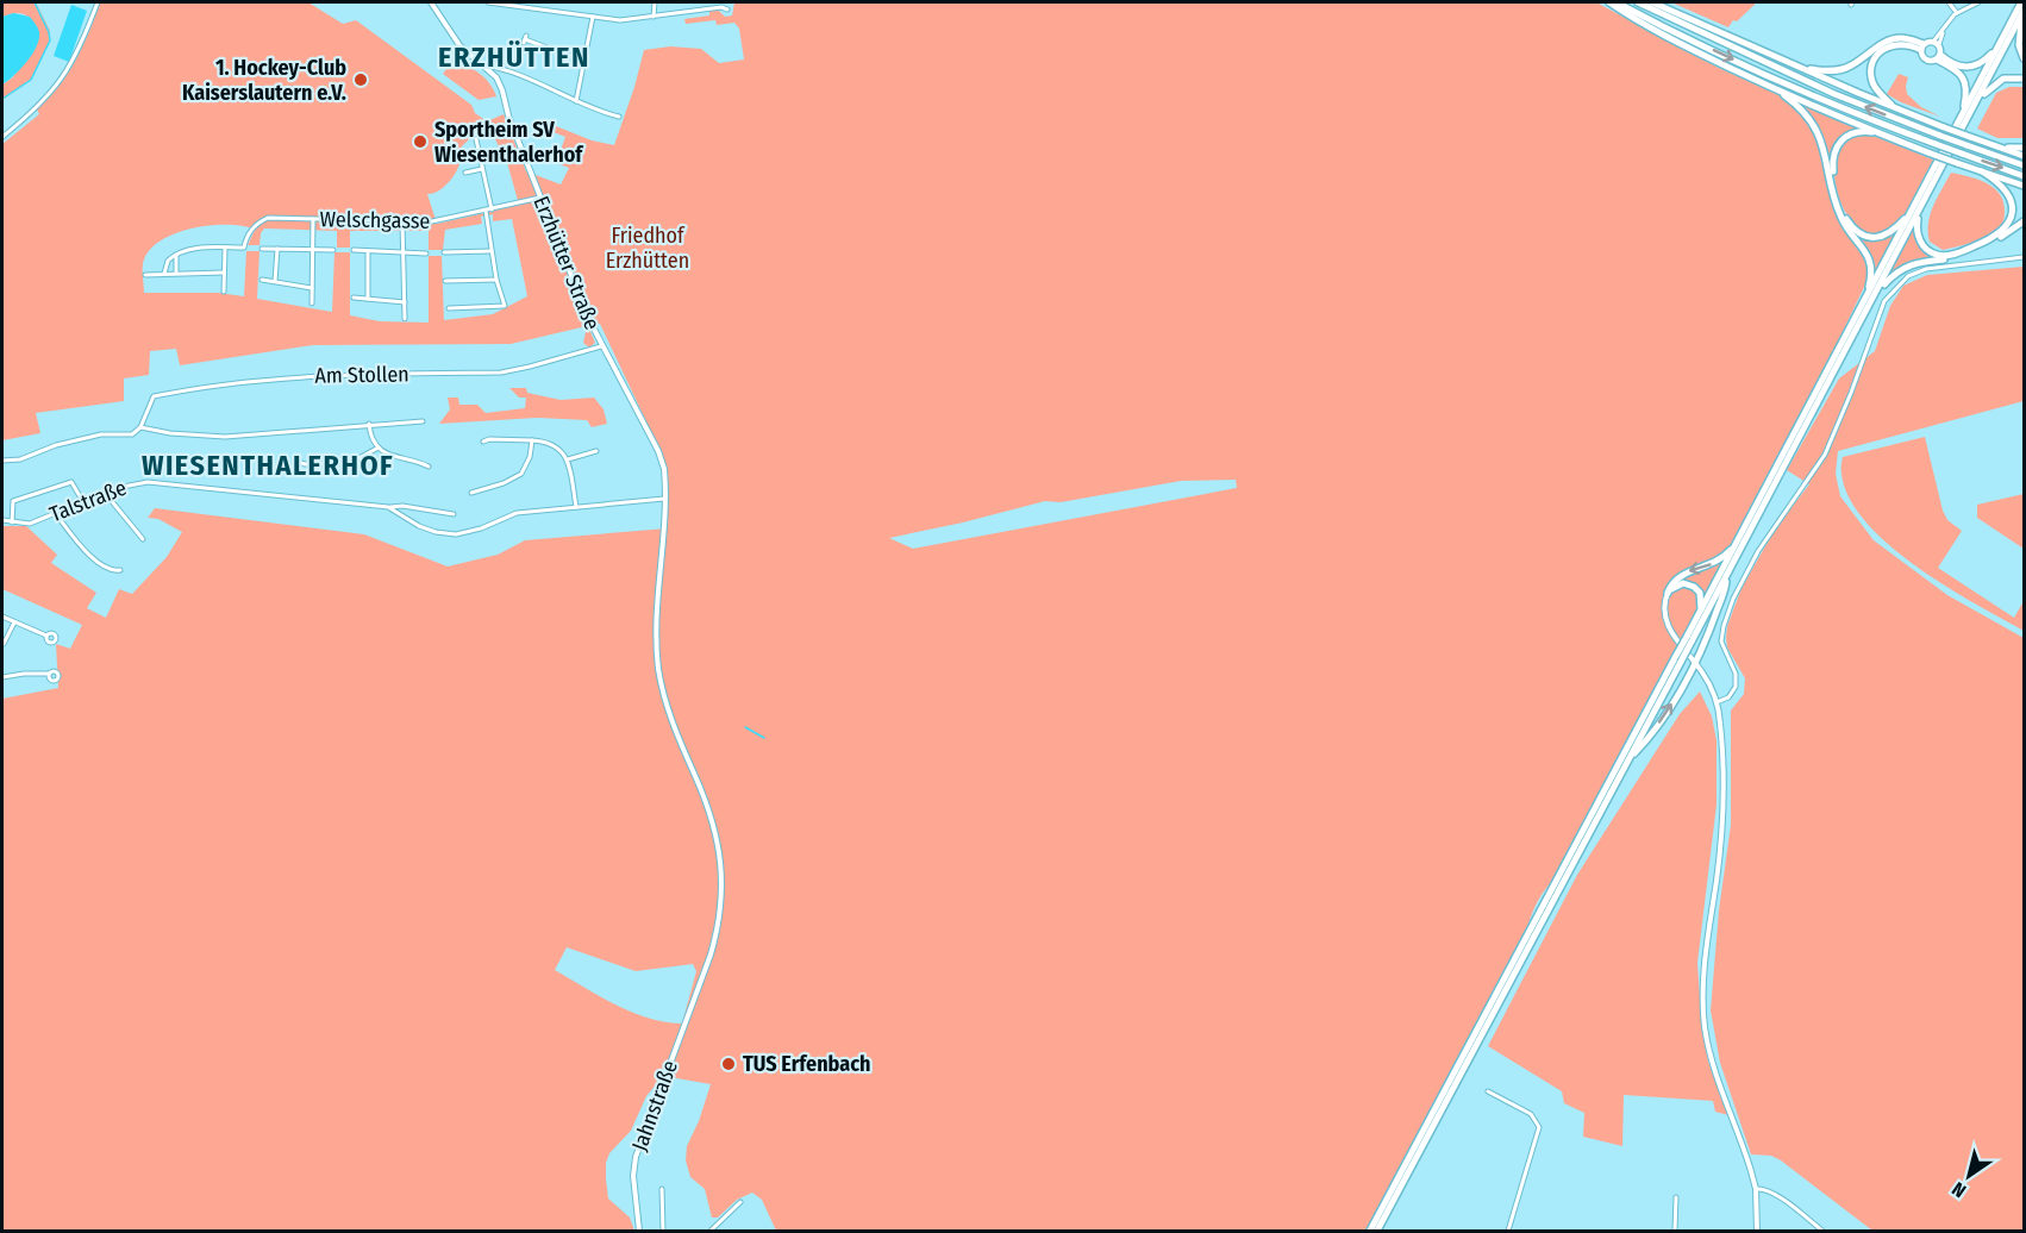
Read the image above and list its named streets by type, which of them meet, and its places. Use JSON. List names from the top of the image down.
{
  "streets": {
    "street": [
      "Welschgasse",
      "Erzhütter Straße",
      "Am Stollen",
      "Talstraße",
      "Jahnstraße"
    ]
  },
  "crossings": [
    ["Welschgasse", "Erzhütter Straße"],
    ["Erzhütter Straße", "Am Stollen"],
    ["Erzhütter Straße", "Talstraße"],
    ["Erzhütter Straße", "Jahnstraße"]
  ],
  "districts": ["ERZHÜTTEN", "WIESENTHALERHOF"],
  "parks": ["Friedhof Erzhütten"],
  "places": ["1. Hockey-Club Kaiserslautern e.V.", "Sportheim SV Wiesenthalerhof", "TUS Erfenbach"],
  "north": "bottom left"
}
